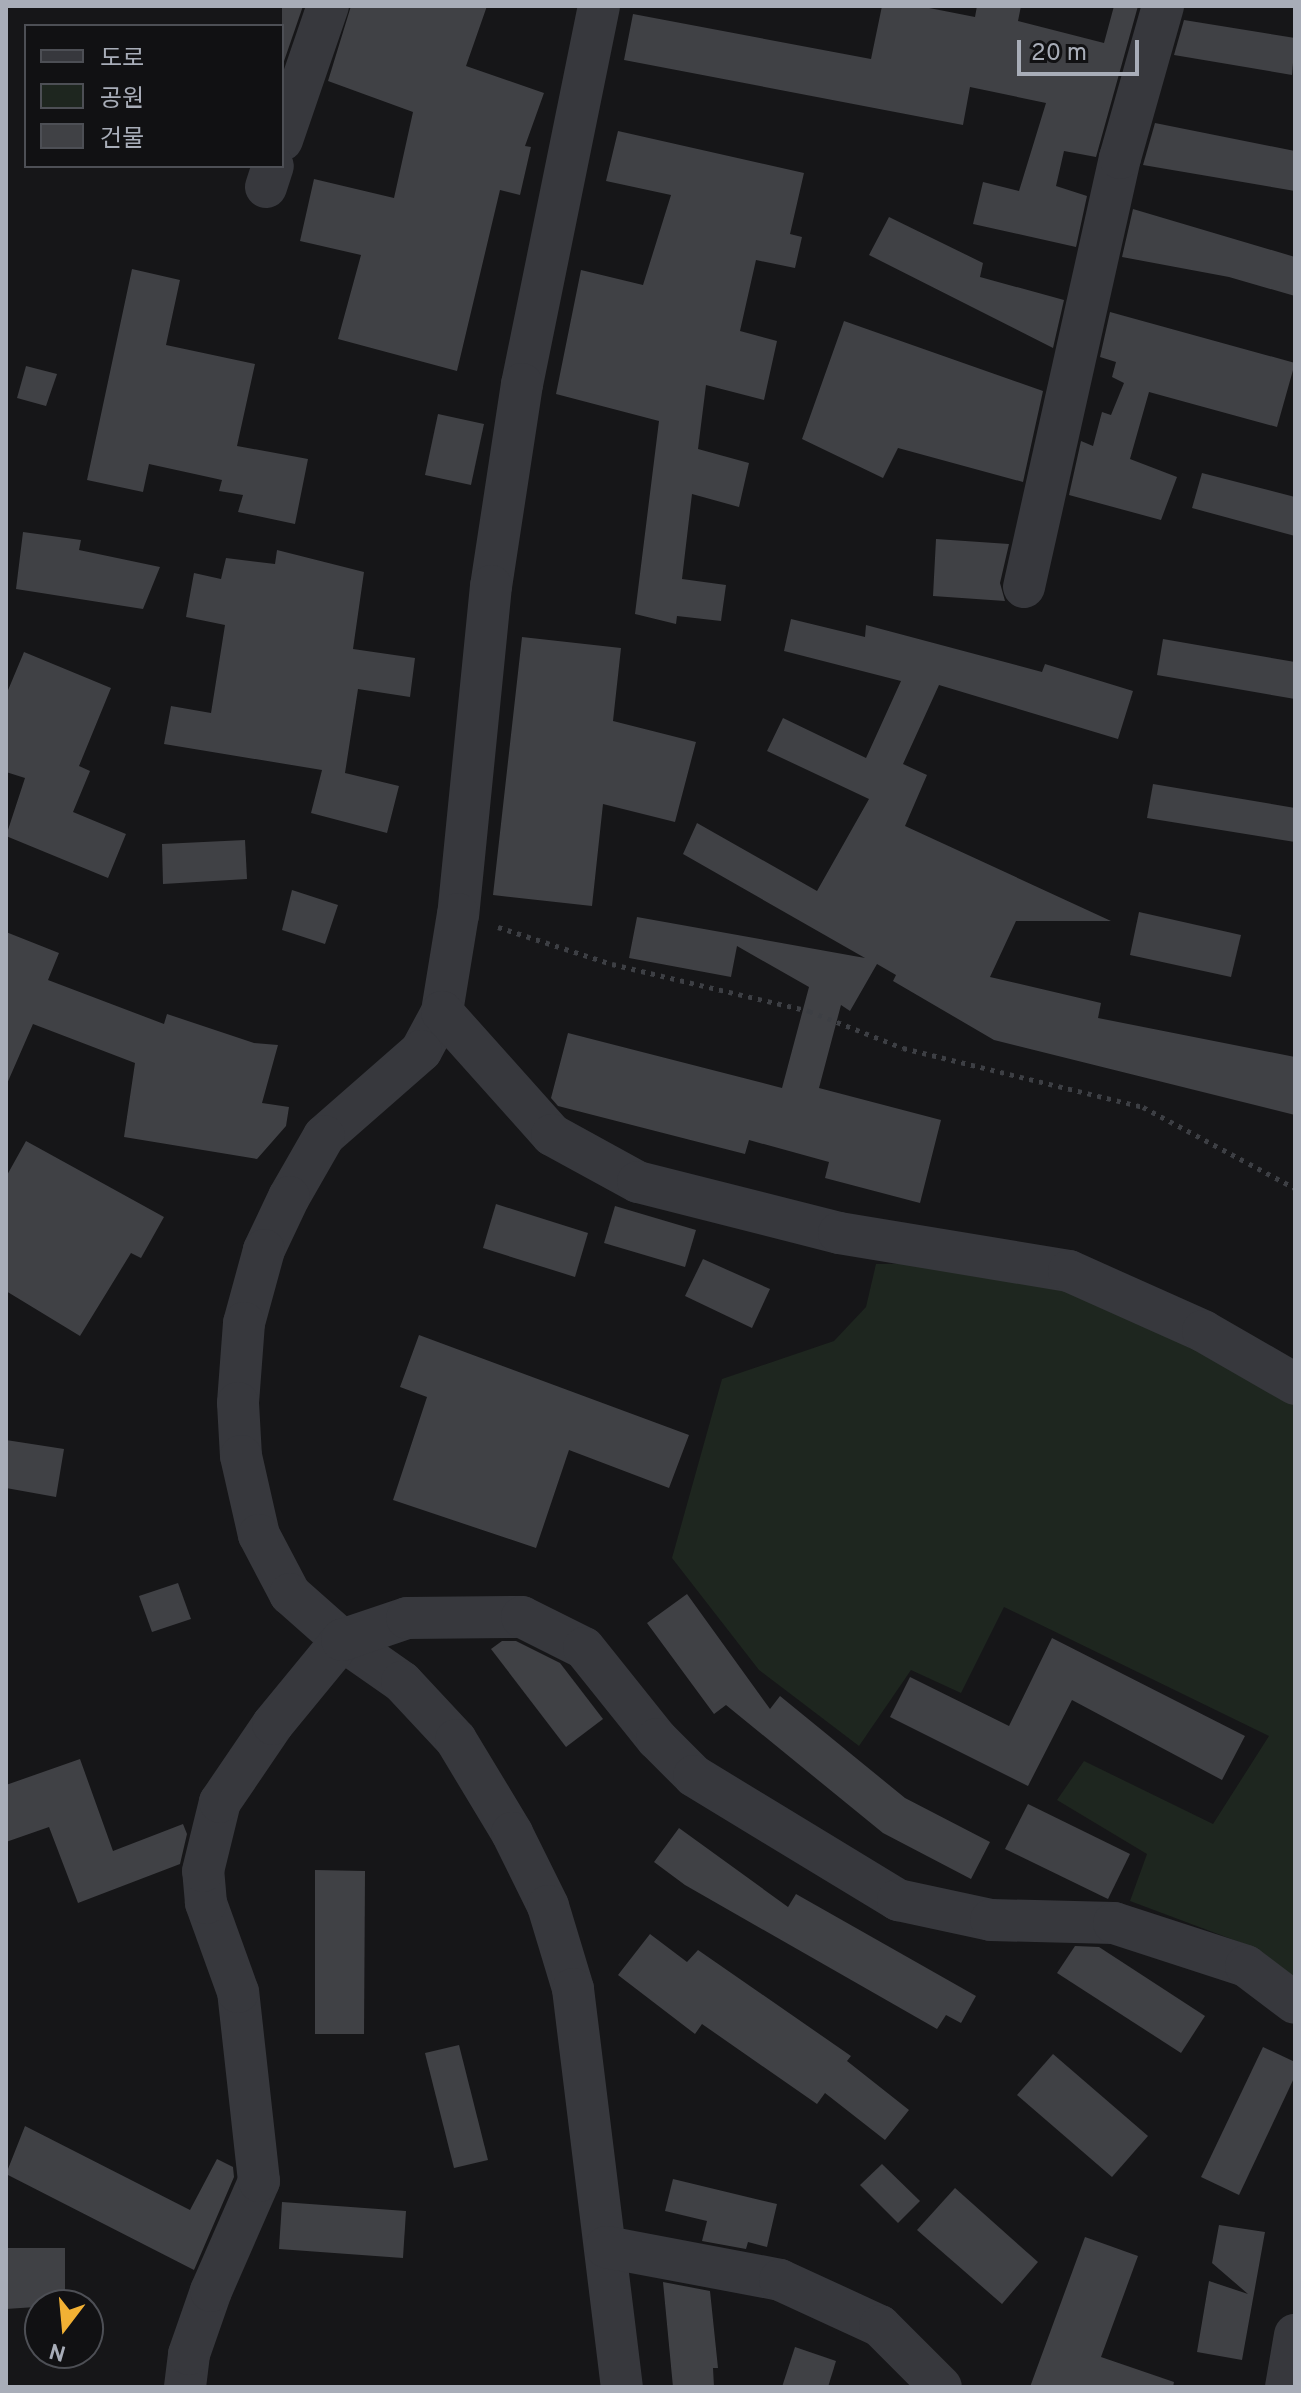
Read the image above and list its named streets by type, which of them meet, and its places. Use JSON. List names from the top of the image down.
{
  "legend": ["도로", "공원", "건물"],
  "scale_bar": "20 m",
  "north": "bottom"
}
